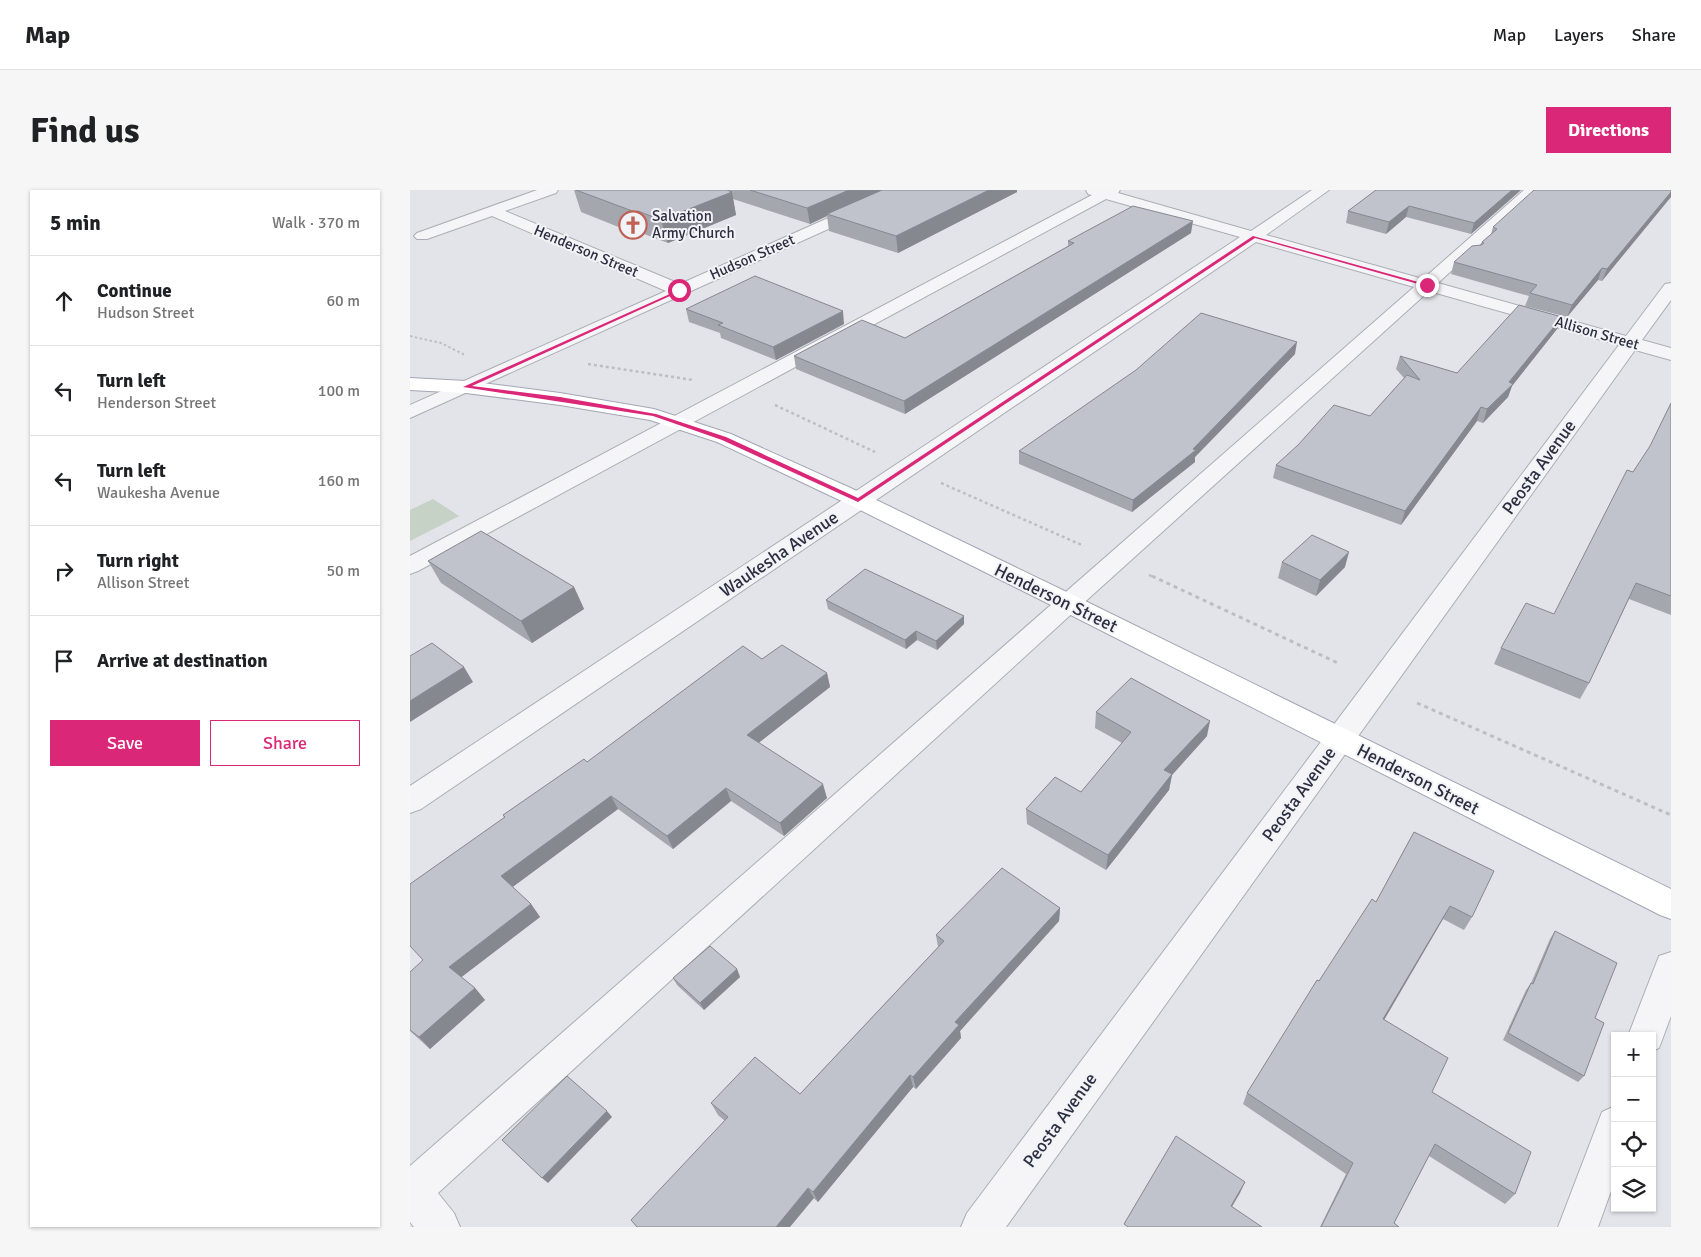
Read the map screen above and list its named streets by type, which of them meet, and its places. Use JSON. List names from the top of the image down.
{
  "streets": {
    "main road": ["Henderson Street"],
    "street": [
      "Hudson Street",
      "Allison Street",
      "Peosta Avenue",
      "Waukesha Avenue"
    ]
  },
  "crossings": [
    ["Henderson Street", "Hudson Street"],
    ["Henderson Street", "Peosta Avenue"],
    ["Henderson Street", "Waukesha Avenue"],
    ["Allison Street", "Peosta Avenue"],
    ["Allison Street", "Waukesha Avenue"]
  ],
  "places": {
    "church": ["Salvation Army Church"]
  },
  "page": {
    "header": "Map",
    "nav": ["Map", "Layers", "Share"],
    "buttons": [
      "Directions",
      ["Save", "Share"]
    ],
    "title": "Find us",
    "heading": ["5 min", "Walk · 370 m"],
    "list": [
      ["Continue", "Hudson Street", "60 m"],
      ["Turn left", "Henderson Street", "100 m"],
      ["Turn left", "Waukesha Avenue", "160 m"],
      ["Turn right", "Allison Street", "50 m"],
      "Arrive at destination"
    ],
    "map_buttons": ["+", "−"]
  }
}
